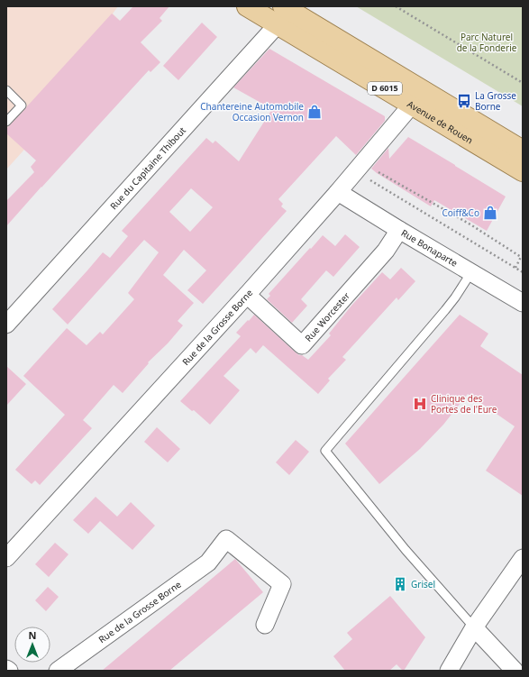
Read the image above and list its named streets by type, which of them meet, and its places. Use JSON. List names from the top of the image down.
{
  "streets": {
    "main road": ["D 6015", "Avenue de Rouen"],
    "street": [
      "Rue du Capitaine Thibout",
      "Rue Bonaparte",
      "Rue Worcester",
      "Rue de la Grosse Borne"
    ]
  },
  "crossings": [
    ["Avenue de Rouen", "Rue du Capitaine Thibout"],
    ["Avenue de Rouen", "Rue de la Grosse Borne"],
    ["Rue Bonaparte", "Rue Worcester"],
    ["Rue Bonaparte", "Rue de la Grosse Borne"],
    ["Rue Worcester", "Rue de la Grosse Borne"]
  ],
  "parks": ["Parc Naturel de la Fonderie"],
  "places": {
    "bus stop": ["La Grosse Borne"],
    "shop": ["Chantereine Automobile Occasion Vernon", "Coiff&Co"],
    "hospital": ["Clinique des Portes de l'Eure"],
    "building": ["Grisel"]
  },
  "north": "top"
}
